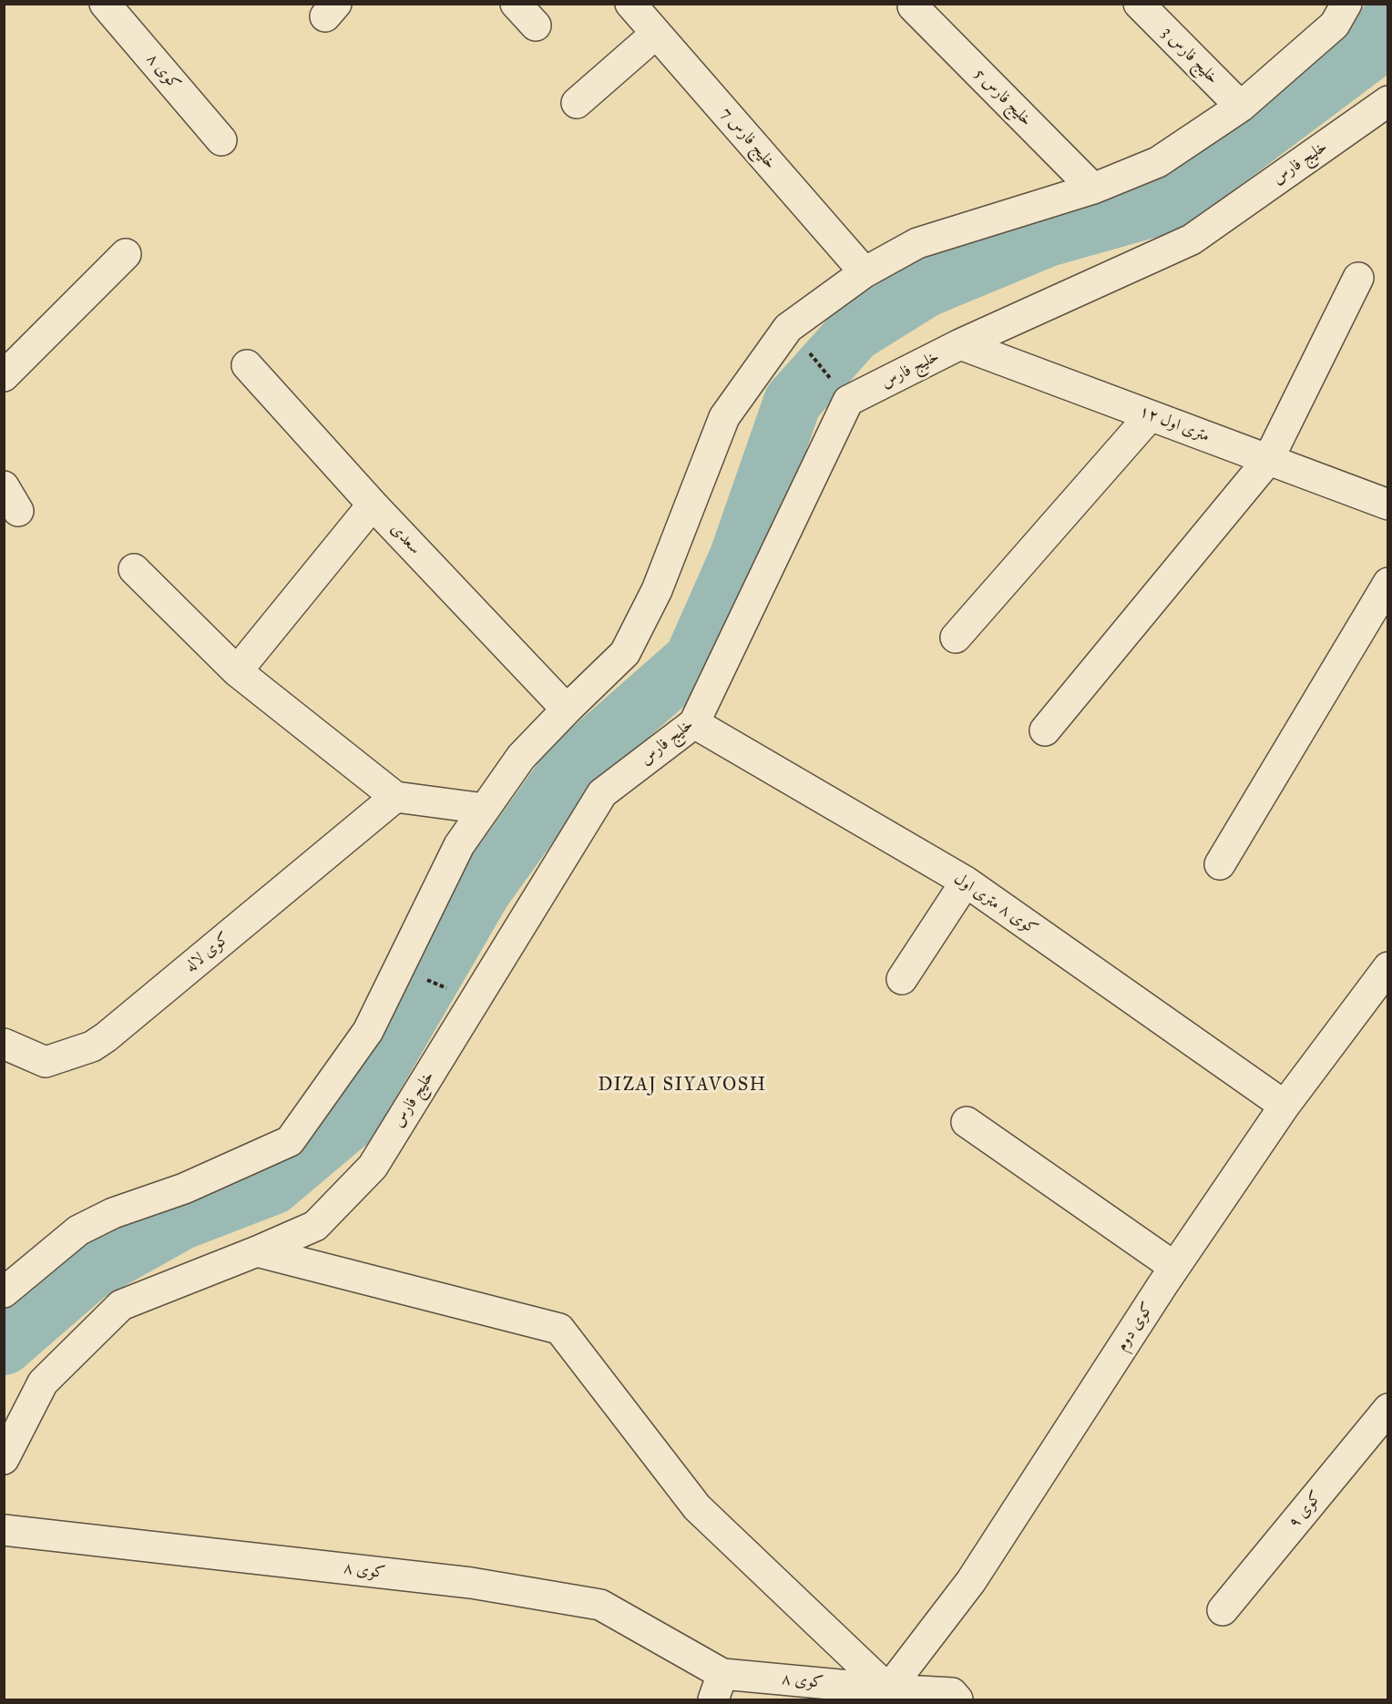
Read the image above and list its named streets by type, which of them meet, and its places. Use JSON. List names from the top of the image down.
{
  "streets": {
    "street": [
      "خلیج فارس 3",
      "کوی ۸",
      "خلیج فارس 5",
      "خلیج فارس 7",
      "خلیج فارس",
      "۱۲ متری اول",
      "سعدی",
      "کوی ۸ متری اول",
      "کوی لاله",
      "کوی دوم",
      "کوی ۹"
    ]
  },
  "crossings": [
    ["کوی ۸", "کوی دوم"],
    ["خلیج فارس", "۱۲ متری اول"],
    ["خلیج فارس", "کوی ۸ متری اول"],
    ["کوی ۸ متری اول", "کوی دوم"]
  ],
  "districts": ["DIZAJ SIYAVOSH"]
}
